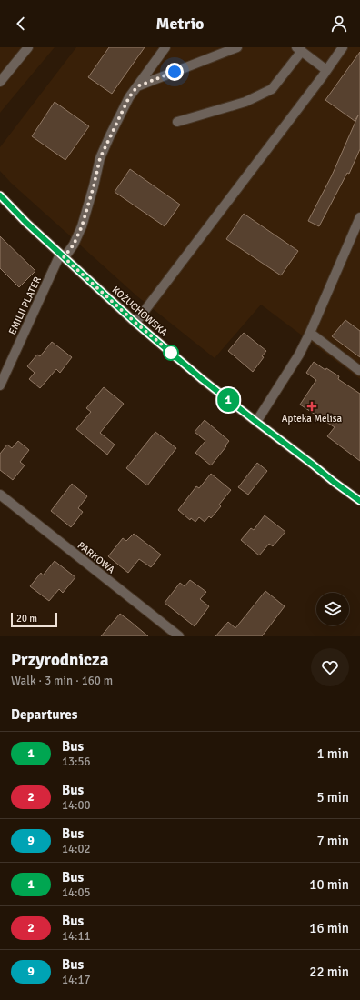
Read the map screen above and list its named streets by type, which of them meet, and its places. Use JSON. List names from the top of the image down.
{
  "streets": {
    "main road": ["KOŻUCHOWSKA"],
    "street": ["EMILII PLATER", "PARKOWA"]
  },
  "crossings": [
    ["EMILII PLATER", "KOŻUCHOWSKA"]
  ],
  "places": {
    "health": ["Apteka Melisa"]
  },
  "lines": ["bus line 1"],
  "scale_bar": "20 m",
  "page": {
    "header": "Metrio",
    "on_map": "1",
    "scale": "20 m",
    "heading": [
      ["Przyrodnicza", "Walk · 3 min · 160 m"],
      "Departures"
    ],
    "list": [
      {
        "mark": "1",
        "name": "Bus",
        "note": "13:56",
        "value": "1 min"
      },
      {
        "mark": "2",
        "name": "Bus",
        "note": "14:00",
        "value": "5 min"
      },
      {
        "mark": "9",
        "name": "Bus",
        "note": "14:02",
        "value": "7 min"
      },
      {
        "mark": "1",
        "name": "Bus",
        "note": "14:05",
        "value": "10 min"
      },
      {
        "mark": "2",
        "name": "Bus",
        "note": "14:11",
        "value": "16 min"
      },
      {
        "mark": "9",
        "name": "Bus",
        "note": "14:17",
        "value": "22 min"
      }
    ]
  }
}
